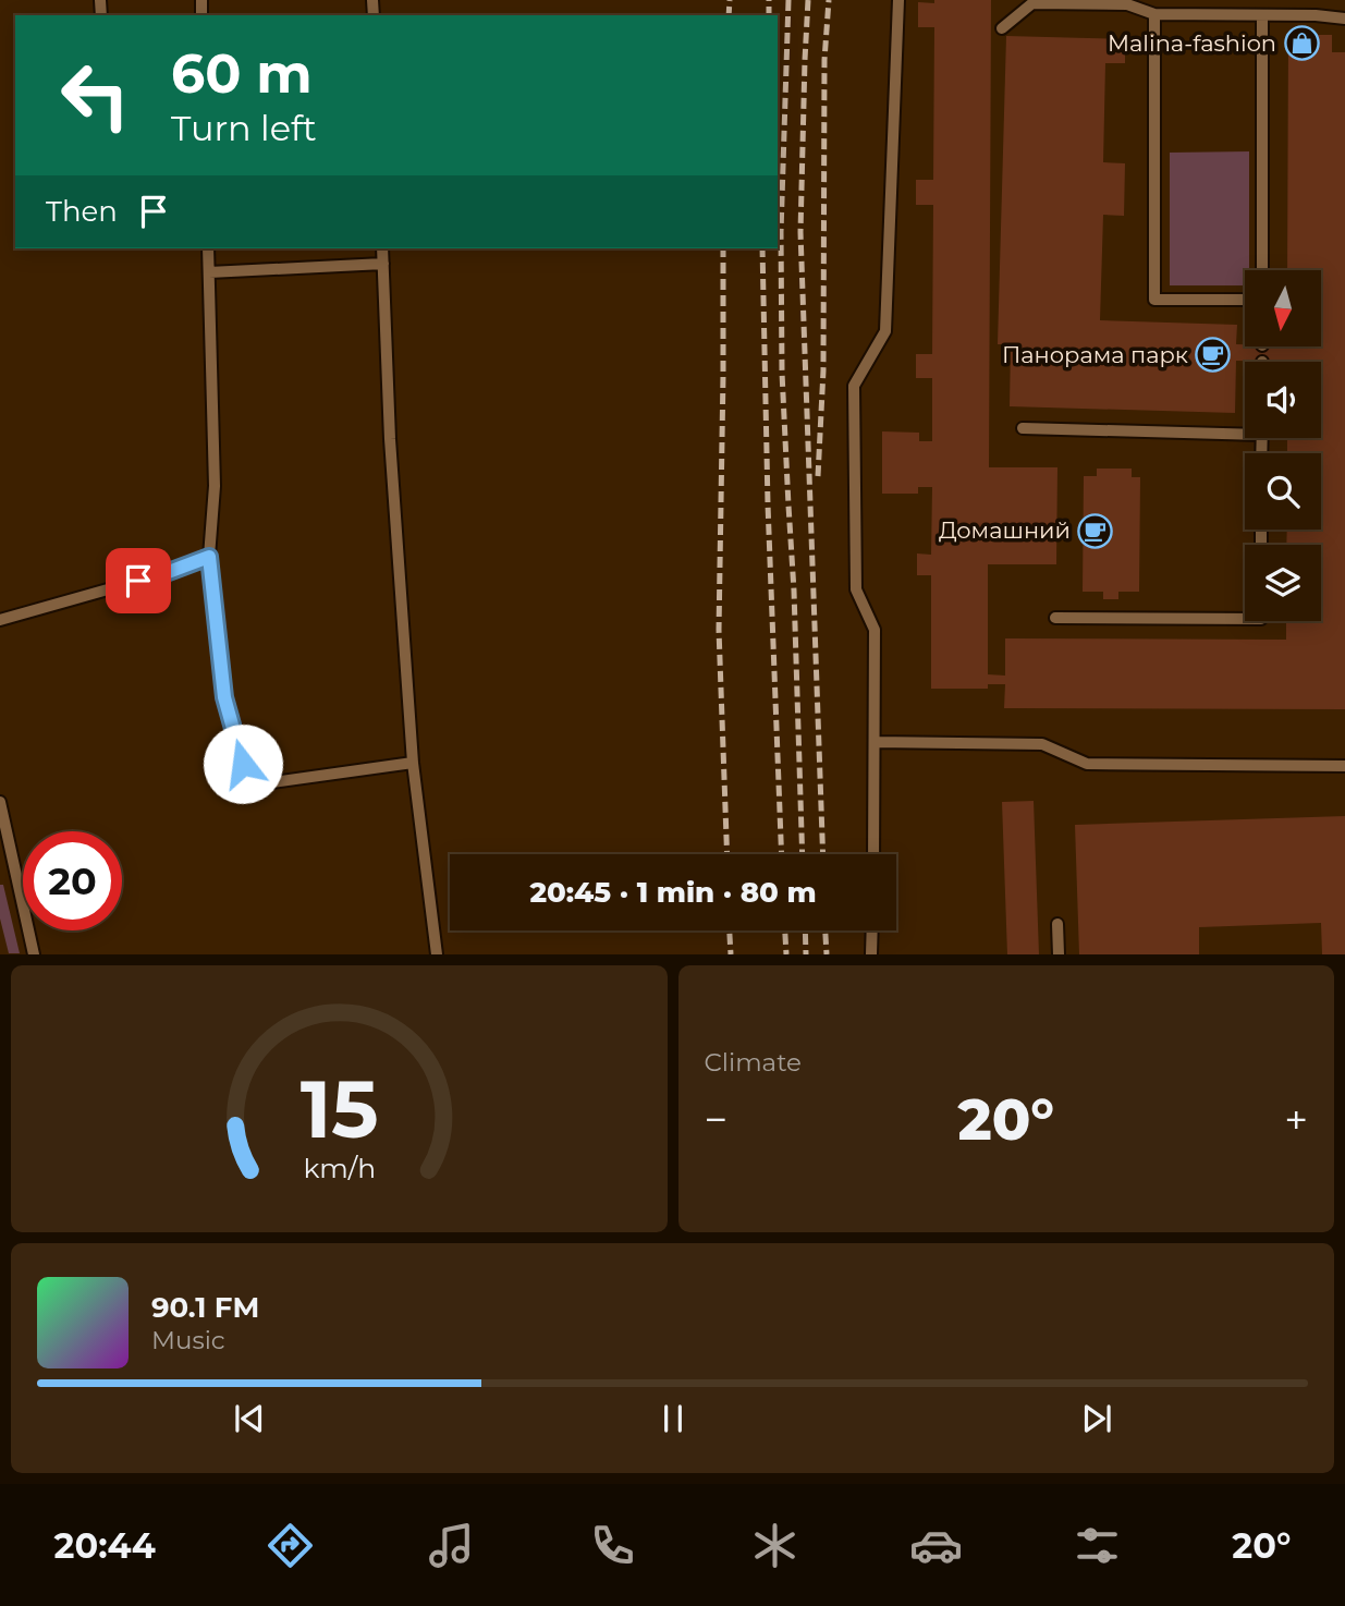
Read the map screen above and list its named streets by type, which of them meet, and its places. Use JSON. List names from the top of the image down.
{
  "places": {
    "shop": ["Malina-fashion"],
    "cafe": ["Панорама парк", "Домашний"]
  },
  "north": "bottom",
  "page": {
    "turn": ["60 m", "Turn left"],
    "then": "Then",
    "limit": "20",
    "trip": "20:45 · 1 min · 80 m",
    "tile": "Climate",
    "heat": ["−", "20°", "+"],
    "song": ["90.1 FM", "Music"],
    "tabs": ["20:44", "20°"],
    "gauge": ["15", "km/h"]
  }
}
